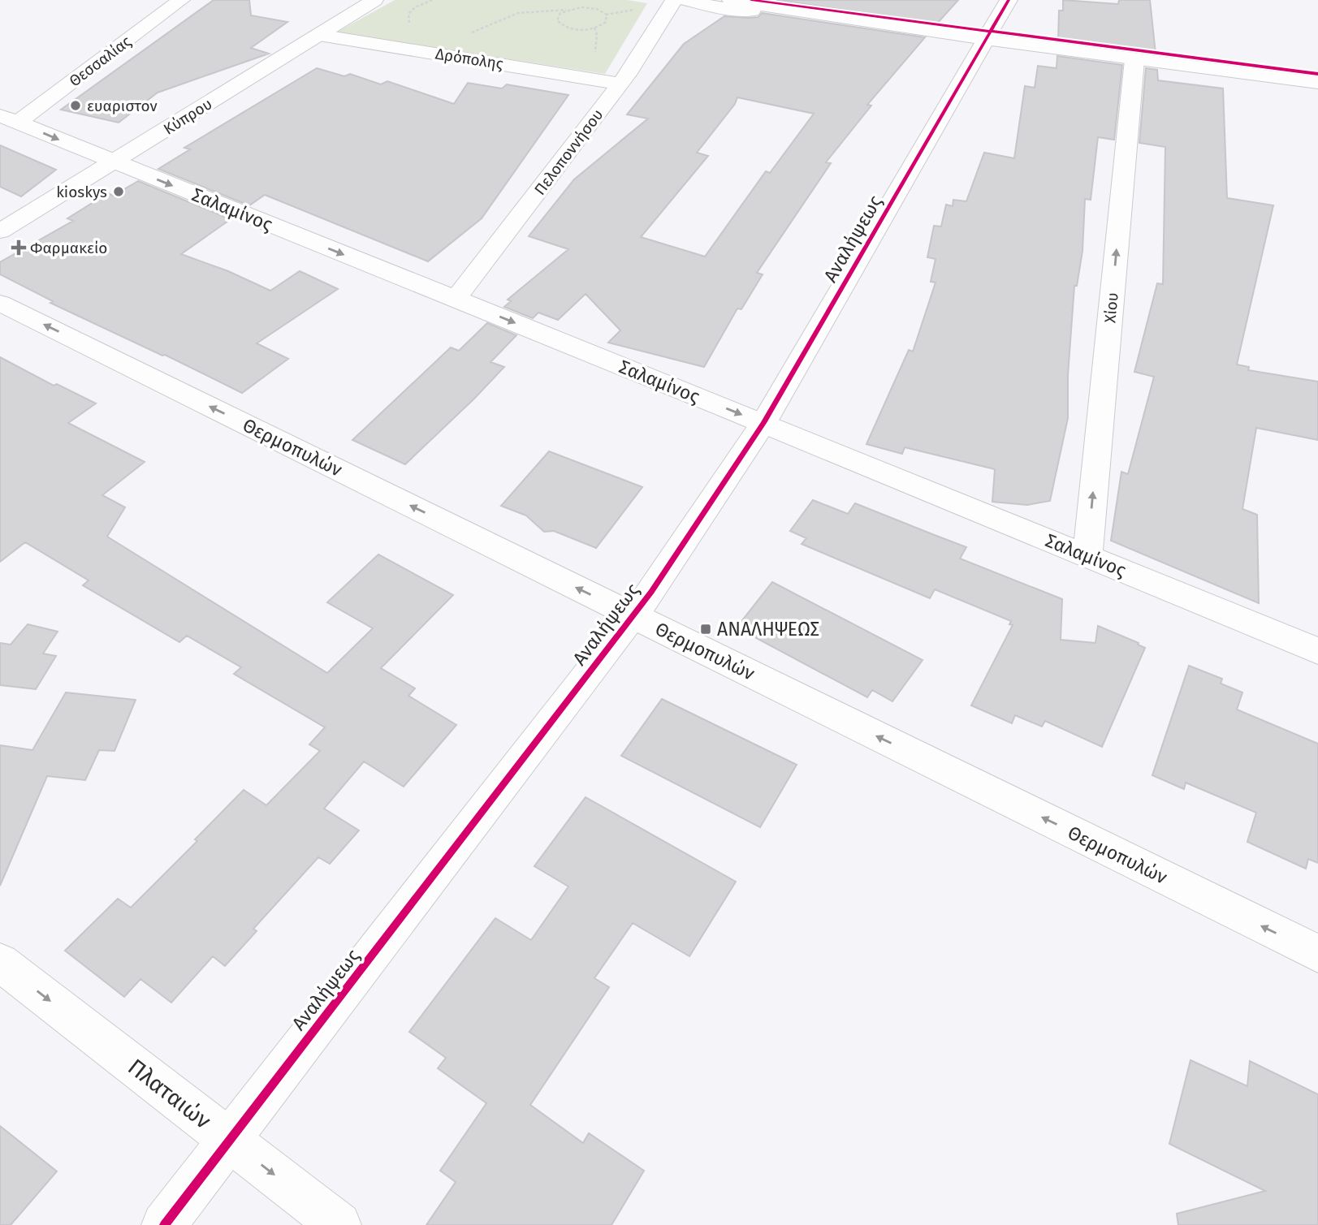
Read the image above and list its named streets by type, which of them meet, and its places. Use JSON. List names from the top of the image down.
{
  "streets": {
    "street": [
      "Δρόπολης",
      "Θεσσαλίας",
      "Κύπρου",
      "Πελοποννήσου",
      "Σαλαμίνος",
      "Αναλήψεως",
      "Χίου",
      "Θερμοπυλών",
      "Πλαταιών"
    ]
  },
  "crossings": [
    ["Δρόπολης", "Κύπρου"],
    ["Δρόπολης", "Πελοποννήσου"],
    ["Θεσσαλίας", "Σαλαμίνος"],
    ["Κύπρου", "Σαλαμίνος"],
    ["Πελοποννήσου", "Σαλαμίνος"],
    ["Σαλαμίνος", "Αναλήψεως"],
    ["Σαλαμίνος", "Χίου"],
    ["Αναλήψεως", "Θερμοπυλών"],
    ["Αναλήψεως", "Πλαταιών"]
  ],
  "one_way": [
    "Σαλαμίνος",
    "Χίου",
    "Θερμοπυλών",
    "Πλαταιών"
  ],
  "places": {
    "other": ["ευαριστον", "kioskys"],
    "health": ["Φαρμακείο"],
    "transit": ["ΑΝΑΛΗΨΕΩΣ"]
  }
}
